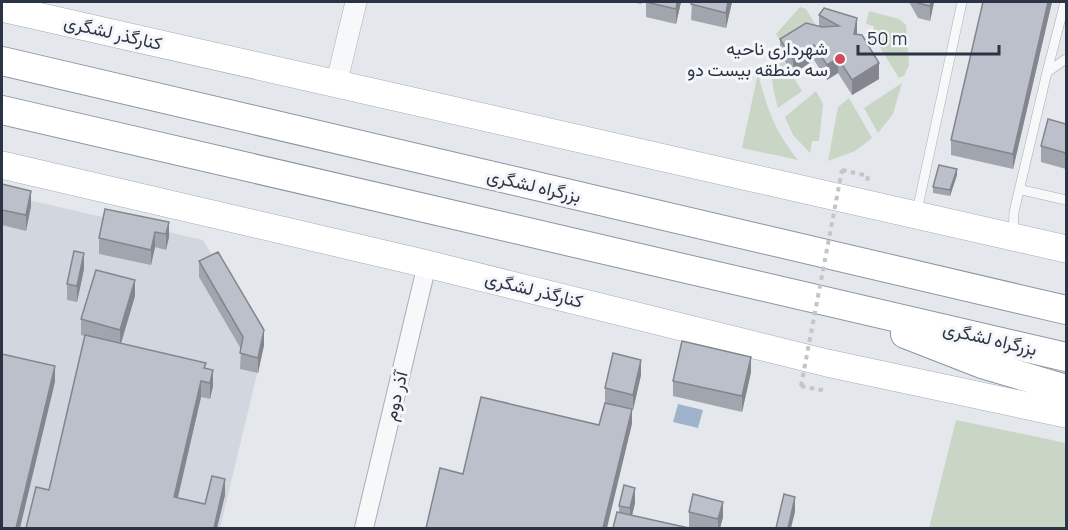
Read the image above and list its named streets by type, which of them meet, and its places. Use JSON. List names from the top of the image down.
{
  "streets": {
    "highway": ["بزرگراه لشگری"],
    "main road": ["کنارگذر لشگری"],
    "street": ["آذر دوم"]
  },
  "crossings": [
    ["کنارگذر لشگری", "آذر دوم"]
  ],
  "places": ["شهرداری ناحیه سه منطقه بیست دو"],
  "scale_bar": "50 m"
}
